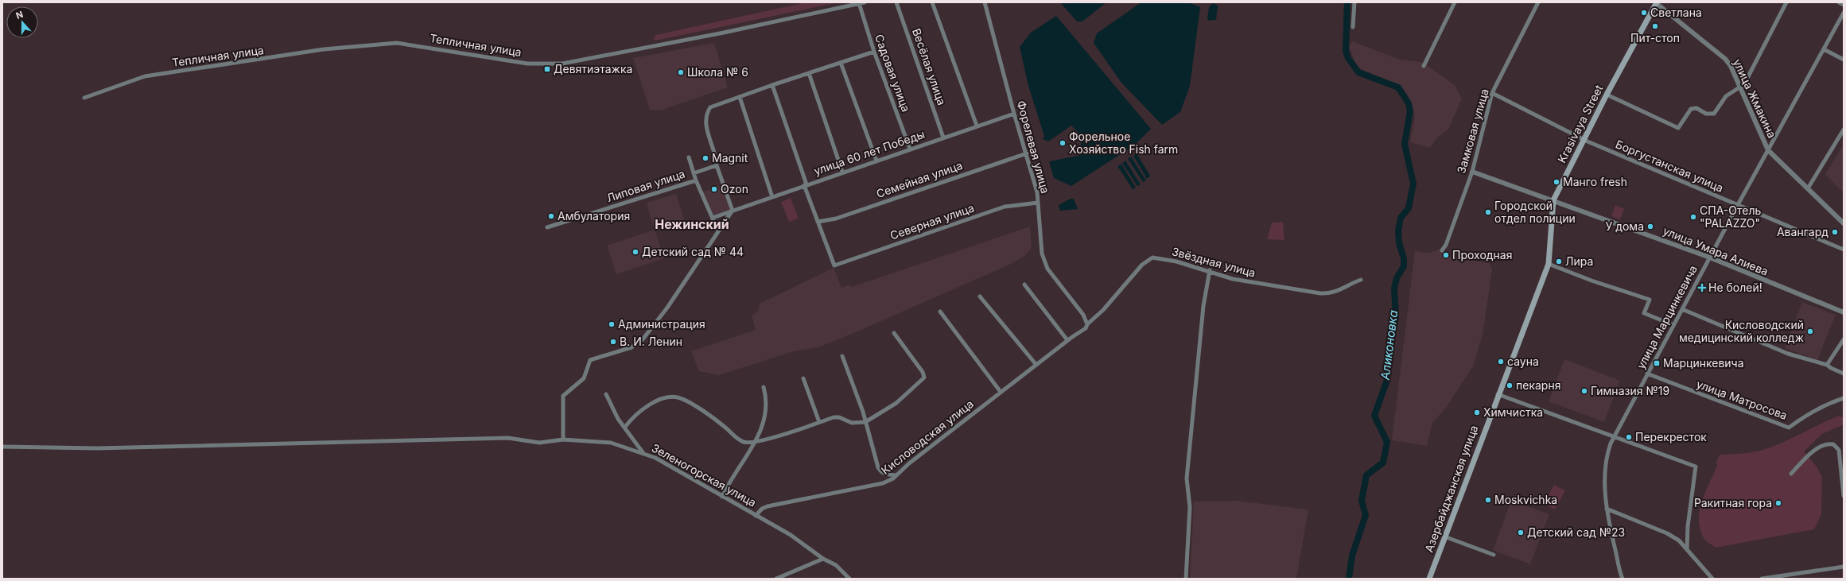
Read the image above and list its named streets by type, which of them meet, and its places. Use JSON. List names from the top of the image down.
{
  "streets": {
    "main road": ["Krasivaya Street", "Азербайджанская улица"],
    "street": [
      "Тепличная улица",
      "Весёлая улица",
      "Садовая улица",
      "улица Жмакина",
      "Замковая улица",
      "Форелевая улица",
      "улица 60 лет Победы",
      "Боргустанская улица",
      "Семейная улица",
      "Липовая улица",
      "Северная улица",
      "улица Умара Алиева",
      "Звёздная улица",
      "улица Марцинкевича",
      "улица Матросова",
      "Кисловодская улица",
      "Зеленогорская улица"
    ]
  },
  "crossings": [
    ["Тепличная улица", "Садовая улица"],
    ["Весёлая улица", "улица 60 лет Победы"],
    ["Садовая улица", "улица 60 лет Победы"],
    ["улица Жмакина", "Krasivaya Street"],
    ["улица Жмакина", "улица Марцинкевича"],
    ["Krasivaya Street", "Боргустанская улица"],
    ["Krasivaya Street", "улица Умара Алиева"],
    ["Krasivaya Street", "Азербайджанская улица"],
    ["Замковая улица", "Боргустанская улица"],
    ["Замковая улица", "улица Умара Алиева"],
    ["Форелевая улица", "улица 60 лет Победы"],
    ["Форелевая улица", "Семейная улица"],
    ["Форелевая улица", "Северная улица"],
    ["Форелевая улица", "Звёздная улица"],
    ["Форелевая улица", "Кисловодская улица"],
    ["Боргустанская улица", "улица Марцинкевича"],
    ["Семейная улица", "Северная улица"],
    ["улица Умара Алиева", "улица Марцинкевича"],
    ["Звёздная улица", "Кисловодская улица"],
    ["улица Марцинкевича", "улица Матросова"],
    ["Кисловодская улица", "Зеленогорская улица"]
  ],
  "districts": ["Нежинский"],
  "water": ["Аликоновка"],
  "places": {
    "other": [
      "Светлана",
      "Пит-стоп",
      "Школа № 6",
      "Форельное Хозяйство Fish farm",
      "Magnit",
      "Манго fresh",
      "Ozon",
      "Городской отдел полиции",
      "Амбулатория",
      "СПА-Отель \"PALAZZO\"",
      "У дома",
      "Авангард",
      "Детский сад № 44",
      "Проходная",
      "Лира",
      "Администрация",
      "Кисловодский медицинский колледж",
      "В. И. Ленин",
      "сауна",
      "пекарня",
      "Гимназия №19",
      "Химчистка",
      "Перекресток",
      "Moskvichka",
      "Ракитная гора",
      "Детский сад №23"
    ],
    "transit": ["Девятиэтажка", "Марцинкевича"],
    "health": ["Не болей!"]
  },
  "north": "top"
}
